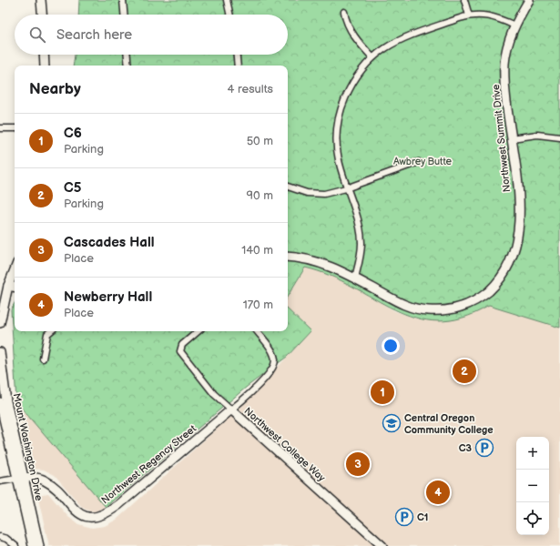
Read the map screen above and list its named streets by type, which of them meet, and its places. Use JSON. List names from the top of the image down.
{
  "streets": {
    "street": [
      "Northwest Summit Drive",
      "Northwest College Way",
      "Mount Washington Drive",
      "Northwest Regency Street"
    ]
  },
  "crossings": [
    ["Northwest College Way", "Northwest Regency Street"],
    ["Mount Washington Drive", "Northwest Regency Street"]
  ],
  "parks": ["Awbrey Butte"],
  "places": {
    "school or university": ["Central Oregon Community College"],
    "parking": ["C3", "C1"]
  },
  "page": {
    "search": "Search here",
    "heading": ["Nearby", "4 results"],
    "list": [
      {
        "mark": "1",
        "name": "C6",
        "note": "Parking",
        "value": "50 m"
      },
      {
        "mark": "2",
        "name": "C5",
        "note": "Parking",
        "value": "90 m"
      },
      {
        "mark": "3",
        "name": "Cascades Hall",
        "note": "Place",
        "value": "140 m"
      },
      {
        "mark": "4",
        "name": "Newberry Hall",
        "note": "Place",
        "value": "170 m"
      }
    ],
    "pins": [
      "2",
      "1",
      "3",
      "4"
    ],
    "map_buttons": ["+", "−"]
  }
}
